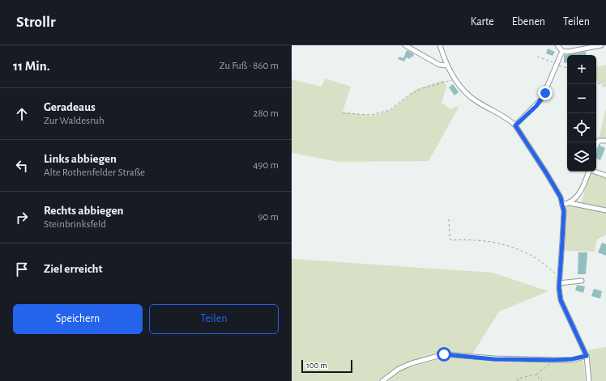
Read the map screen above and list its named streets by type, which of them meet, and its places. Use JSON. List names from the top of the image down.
{
  "scale_bar": "100 m",
  "page": {
    "header": "Strollr",
    "nav": ["Karte", "Ebenen", "Teilen"],
    "heading": ["11 Min.", "Zu Fuß · 860 m"],
    "map_buttons": ["+", "−"],
    "list": [
      ["Geradeaus", "Zur Waldesruh", "280 m"],
      ["Links abbiegen", "Alte Rothenfelder Straße", "490 m"],
      ["Rechts abbiegen", "Steinbrinksfeld", "90 m"],
      "Ziel erreicht"
    ],
    "buttons": ["Speichern", "Teilen"],
    "scale": "100 m"
  }
}
